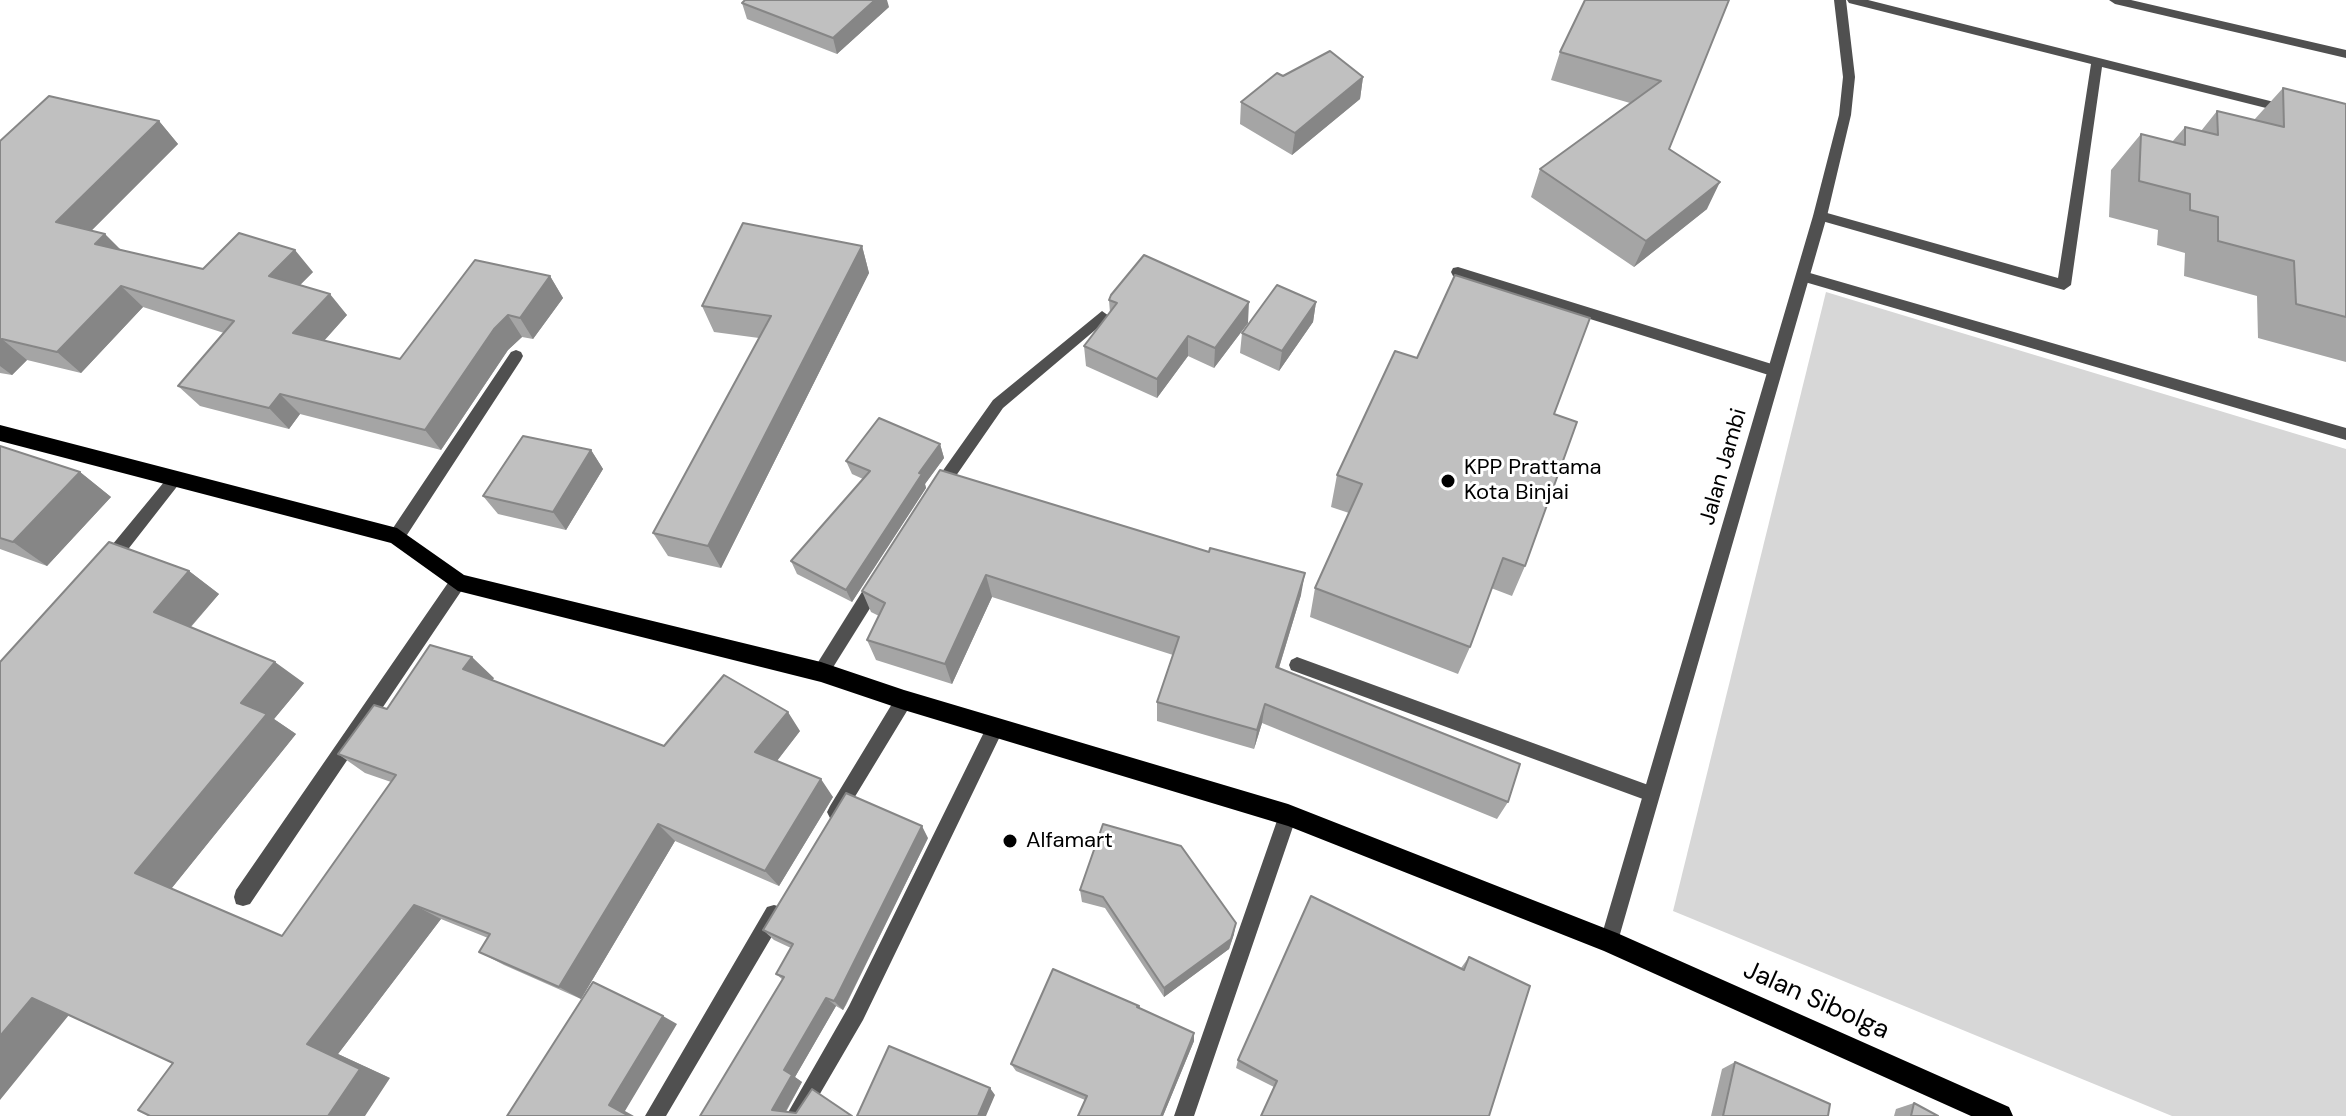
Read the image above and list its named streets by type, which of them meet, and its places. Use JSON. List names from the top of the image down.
{
  "streets": {
    "main road": ["Jalan Sibolga"],
    "street": ["Jalan Jambi"]
  },
  "crossings": [
    ["Jalan Jambi", "Jalan Sibolga"]
  ],
  "places": ["KPP Prattama Kota Binjai", "Alfamart"]
}
